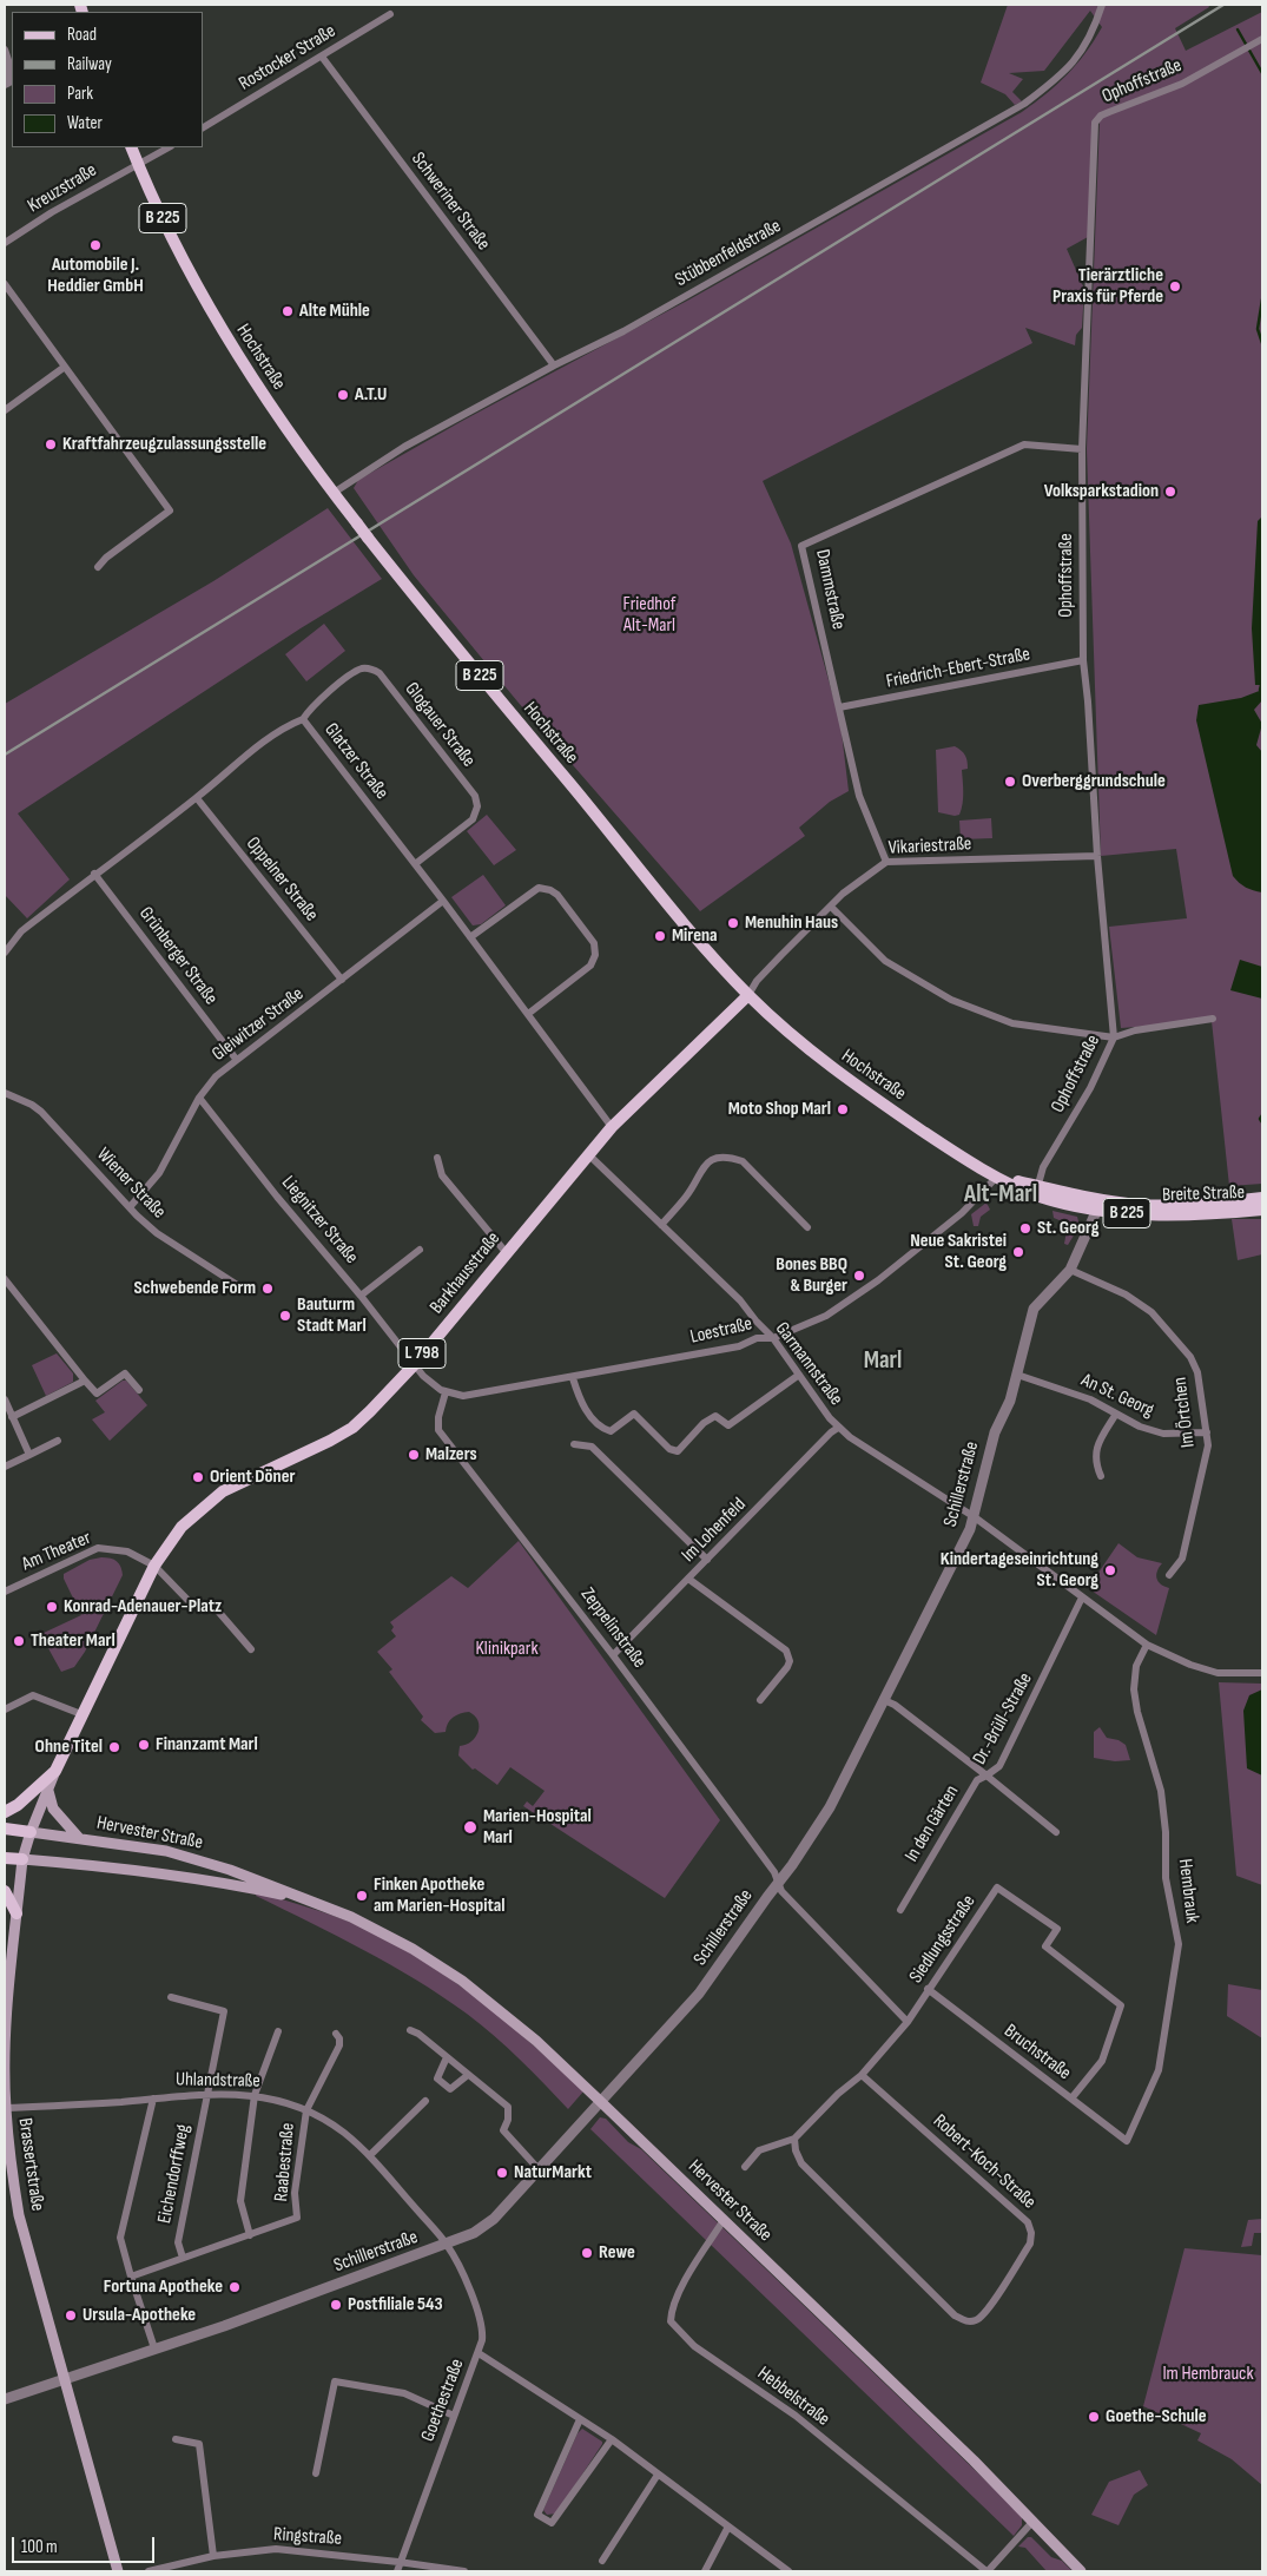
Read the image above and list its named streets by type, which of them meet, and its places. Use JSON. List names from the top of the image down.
{
  "streets": {
    "main road": [
      "B 225",
      "Hochstraße",
      "Breite Straße",
      "Barkhausstraße",
      "L 798",
      "Hervester Straße",
      "Brassertstraße"
    ],
    "street": [
      "Rostocker Straße",
      "Ophoffstraße",
      "Kreuzstraße",
      "Schweriner Straße",
      "Stübbenfeldstraße",
      "Dammstraße",
      "Friedrich-Ebert-Straße",
      "Glogauer Straße",
      "Glatzer Straße",
      "Vikariestraße",
      "Oppelner Straße",
      "Grünberger Straße",
      "Gleiwitzer Straße",
      "Wiener Straße",
      "Liegnitzer Straße",
      "Loestraße",
      "Garmannstraße",
      "An St. Georg",
      "Im Örtchen",
      "Schillerstraße",
      "Im Lohenfeld",
      "Am Theater",
      "Zeppelinstraße",
      "Dr.-Brüll-Straße",
      "In den Gärten",
      "Hembrauk",
      "Siedlungsstraße",
      "Bruchstraße",
      "Uhlandstraße",
      "Raabestraße",
      "Robert-Koch-Straße",
      "Eichendorffweg",
      "Hebbelstraße",
      "Goethestraße",
      "Ringstraße"
    ]
  },
  "crossings": [
    ["Rostocker Straße", "Schweriner Straße"],
    ["Ophoffstraße", "Dammstraße"],
    ["Ophoffstraße", "Friedrich-Ebert-Straße"],
    ["Ophoffstraße", "Vikariestraße"],
    ["Ophoffstraße", "Breite Straße"],
    ["Kreuzstraße", "B 225"],
    ["Kreuzstraße", "Hochstraße"],
    ["Schweriner Straße", "Stübbenfeldstraße"],
    ["B 225", "Hochstraße"],
    ["Stübbenfeldstraße", "Hochstraße"],
    ["Hochstraße", "Vikariestraße"],
    ["Hochstraße", "Breite Straße"],
    ["Hochstraße", "Barkhausstraße"],
    ["Hochstraße", "Loestraße"],
    ["Dammstraße", "Friedrich-Ebert-Straße"],
    ["Dammstraße", "Vikariestraße"],
    ["Glogauer Straße", "Glatzer Straße"],
    ["Glatzer Straße", "Oppelner Straße"],
    ["Glatzer Straße", "Grünberger Straße"],
    ["Glatzer Straße", "Gleiwitzer Straße"],
    ["Glatzer Straße", "Barkhausstraße"],
    ["Vikariestraße", "Barkhausstraße"],
    ["Oppelner Straße", "Gleiwitzer Straße"],
    ["Grünberger Straße", "Gleiwitzer Straße"],
    ["Gleiwitzer Straße", "Wiener Straße"],
    ["Gleiwitzer Straße", "Liegnitzer Straße"],
    ["Breite Straße", "Loestraße"],
    ["Breite Straße", "Schillerstraße"],
    ["Liegnitzer Straße", "Barkhausstraße"],
    ["Barkhausstraße", "Garmannstraße"],
    ["Barkhausstraße", "Am Theater"],
    ["Barkhausstraße", "Brassertstraße"],
    ["Loestraße", "Garmannstraße"],
    ["Loestraße", "Zeppelinstraße"],
    ["L 798", "Brassertstraße"],
    ["Garmannstraße", "Schillerstraße"],
    ["Garmannstraße", "Im Lohenfeld"],
    ["Garmannstraße", "Dr.-Brüll-Straße"],
    ["Garmannstraße", "Hembrauk"],
    ["An St. Georg", "Im Örtchen"],
    ["An St. Georg", "Schillerstraße"],
    ["Im Örtchen", "Schillerstraße"],
    ["Schillerstraße", "Zeppelinstraße"],
    ["Schillerstraße", "In den Gärten"],
    ["Schillerstraße", "Hervester Straße"],
    ["Schillerstraße", "Uhlandstraße"],
    ["Schillerstraße", "Brassertstraße"],
    ["Schillerstraße", "Goethestraße"],
    ["Im Lohenfeld", "Zeppelinstraße"],
    ["Am Theater", "Brassertstraße"],
    ["Dr.-Brüll-Straße", "In den Gärten"],
    ["Hervester Straße", "Brassertstraße"],
    ["Hervester Straße", "Hebbelstraße"],
    ["Hembrauk", "Bruchstraße"],
    ["Siedlungsstraße", "Bruchstraße"],
    ["Siedlungsstraße", "Robert-Koch-Straße"],
    ["Uhlandstraße", "Raabestraße"],
    ["Uhlandstraße", "Brassertstraße"],
    ["Uhlandstraße", "Eichendorffweg"],
    ["Uhlandstraße", "Goethestraße"],
    ["Goethestraße", "Ringstraße"]
  ],
  "districts": ["Alt-Marl", "Marl"],
  "parks": ["Friedhof Alt-Marl", "Klinikpark", "Im Hembrauck"],
  "places": [
    "Automobile J. Heddier GmbH",
    "Tierärztliche Praxis für Pferde",
    "Alte Mühle",
    "A.T.U",
    "Kraftfahrzeugzulassungsstelle",
    "Volksparkstadion",
    "Overberggrundschule",
    "Menuhin Haus",
    "Mirena",
    "Moto Shop Marl",
    "St. Georg",
    "Neue Sakristei St. Georg",
    "Bones BBQ & Burger",
    "Schwebende Form",
    "Bauturm Stadt Marl",
    "Malzers",
    "Orient Döner",
    "Kindertageseinrichtung St. Georg",
    "Konrad-Adenauer-Platz",
    "Theater Marl",
    "Finanzamt Marl",
    "Ohne Titel",
    "Marien-Hospital Marl",
    "Finken Apotheke am Marien-Hospital",
    "NaturMarkt",
    "Rewe",
    "Fortuna Apotheke",
    "Postfiliale 543",
    "Ursula-Apotheke",
    "Goethe-Schule"
  ],
  "legend": [
    "Road",
    "Railway",
    "Park",
    "Water"
  ],
  "scale_bar": "100 m"
}
